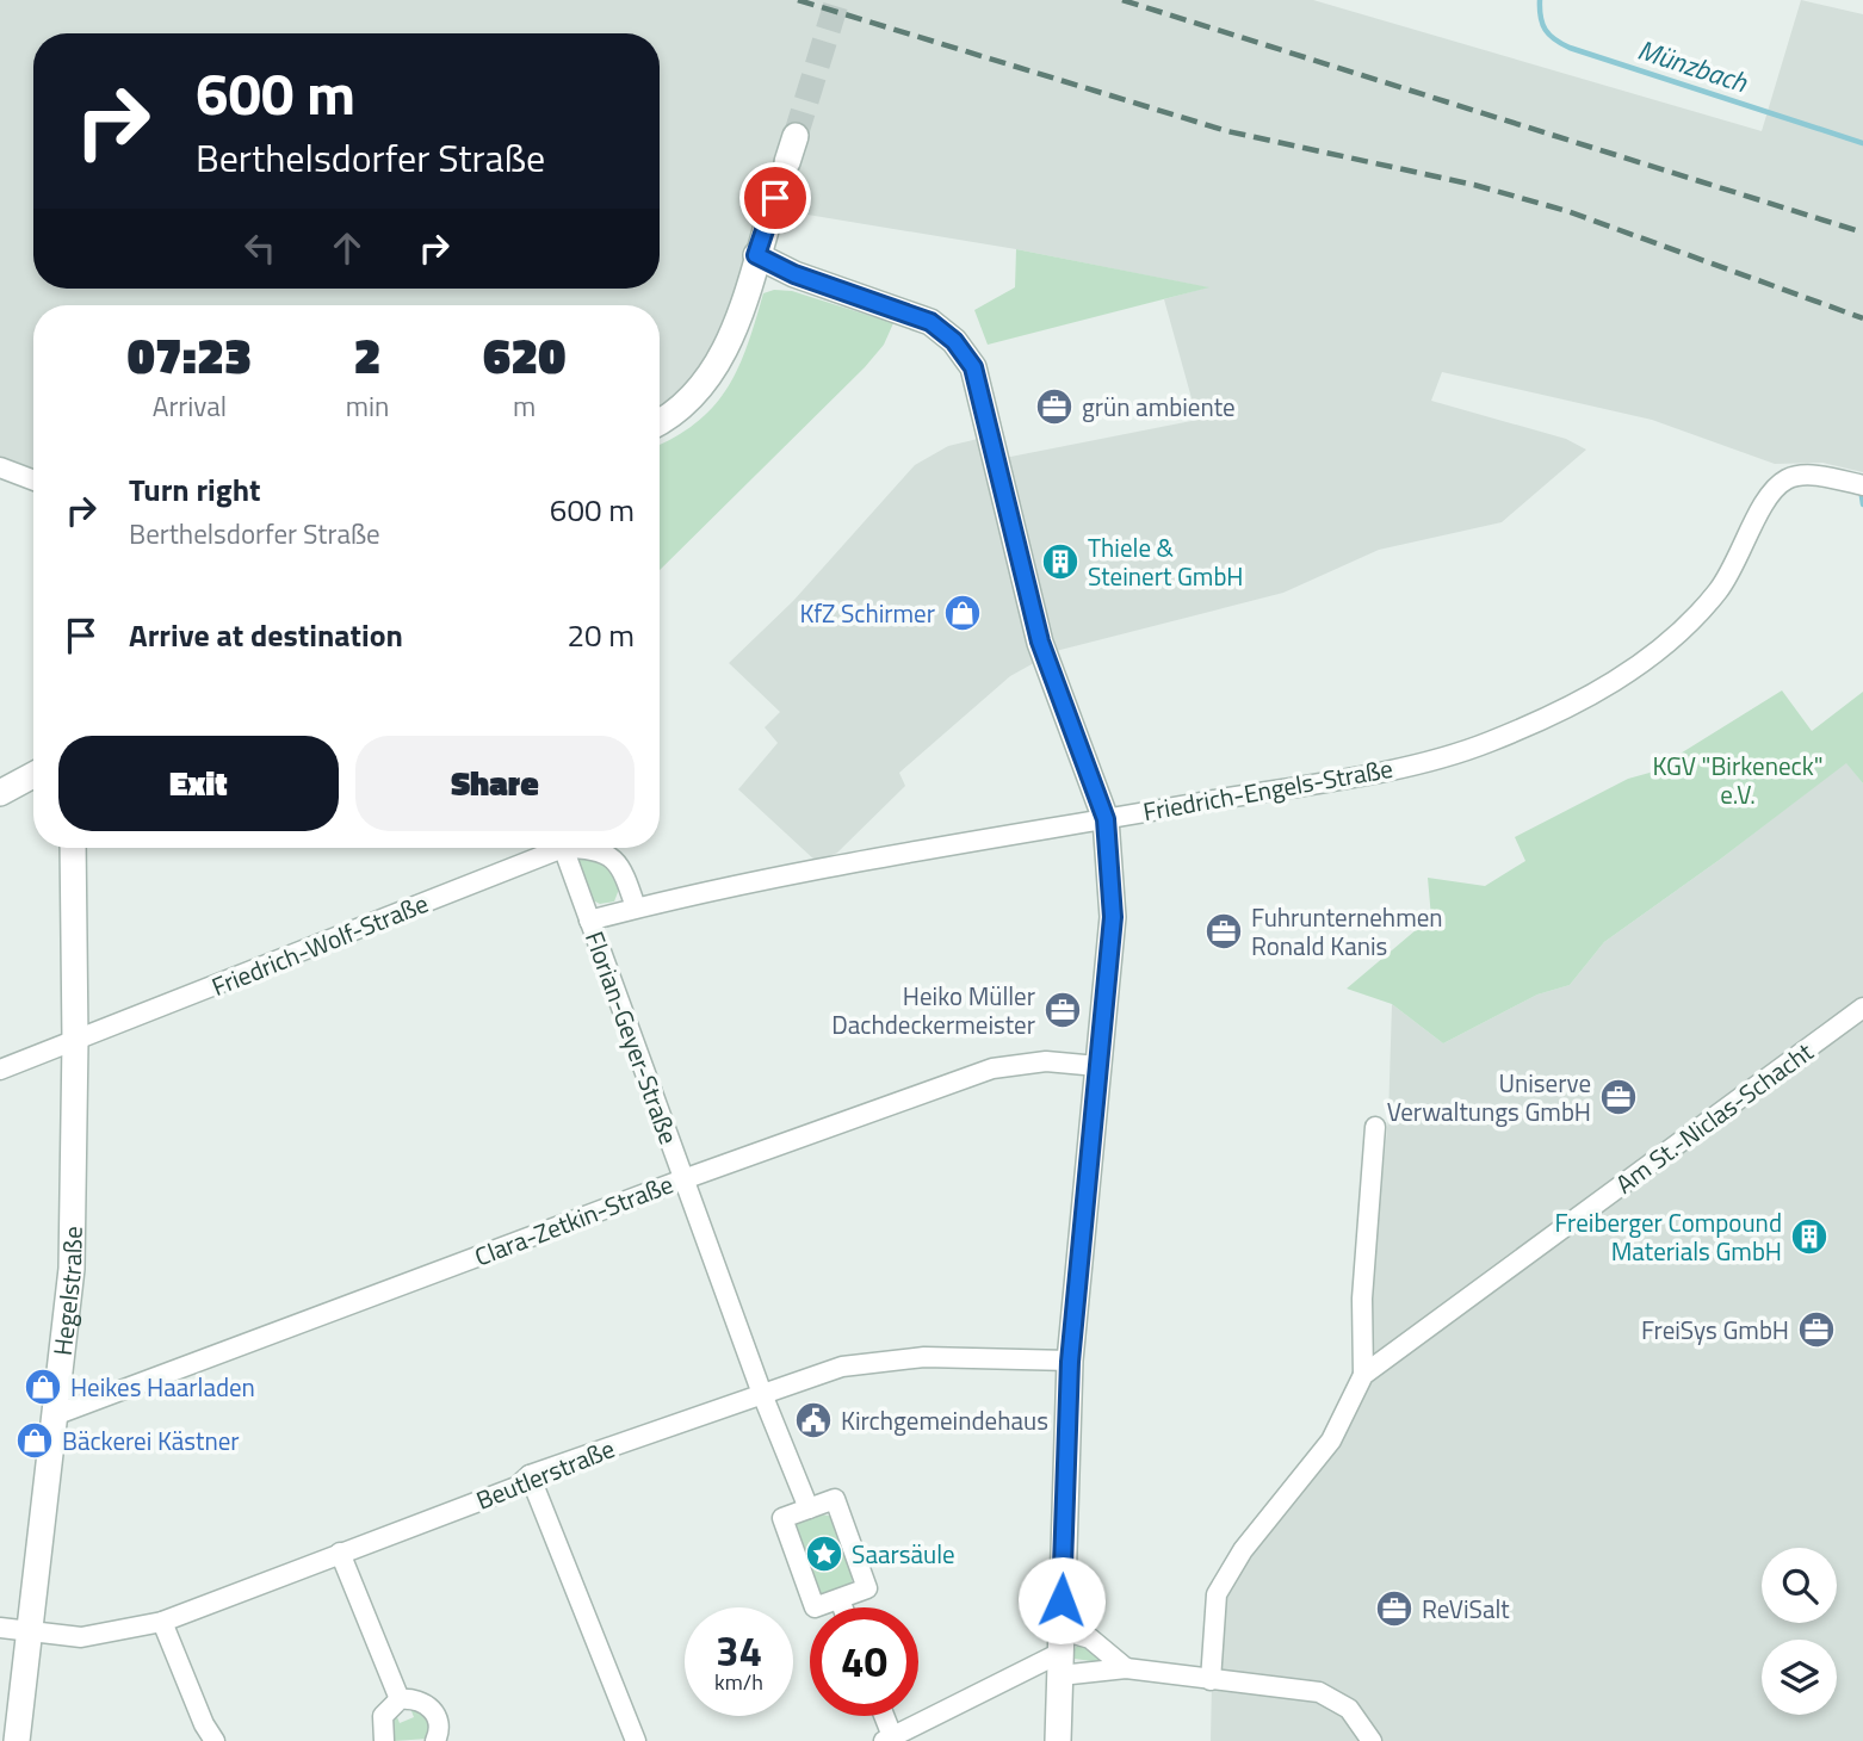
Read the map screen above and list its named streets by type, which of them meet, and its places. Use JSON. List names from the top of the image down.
{
  "streets": {
    "street": [
      "Friedrich-Engels-Straße",
      "Friedrich-Wolf-Straße",
      "Florian-Geyer-Straße",
      "Am St.-Niclas-Schacht",
      "Clara-Zetkin-Straße",
      "Hegelstraße",
      "Beutlerstraße"
    ]
  },
  "crossings": [
    ["Friedrich-Engels-Straße", "Florian-Geyer-Straße"],
    ["Friedrich-Wolf-Straße", "Hegelstraße"],
    ["Florian-Geyer-Straße", "Clara-Zetkin-Straße"],
    ["Florian-Geyer-Straße", "Beutlerstraße"],
    ["Clara-Zetkin-Straße", "Hegelstraße"],
    ["Hegelstraße", "Beutlerstraße"]
  ],
  "water": ["Münzbach"],
  "parks": ["KGV \"Birkeneck\" e.V."],
  "places": {
    "office": [
      "grün ambiente",
      "Fuhrunternehmen Ronald Kanis",
      "Heiko Müller Dachdeckermeister",
      "Uniserve Verwaltungs GmbH",
      "FreiSys GmbH",
      "ReViSalt"
    ],
    "building": ["Thiele & Steinert GmbH", "Freiberger Compound Materials GmbH"],
    "shop": ["KfZ Schirmer", "Heikes Haarladen", "Bäckerei Kästner"],
    "public building": ["Kirchgemeindehaus"],
    "place": ["Saarsäule"]
  },
  "page": {
    "turn": ["600 m", "Berthelsdorfer Straße"],
    "eta": [
      "07:23",
      "Arrival",
      "2",
      "min",
      "620",
      "m"
    ],
    "list": [
      {
        "name": "Turn right",
        "note": "Berthelsdorfer Straße",
        "value": "600 m"
      },
      {
        "name": "Arrive at destination",
        "value": "20 m"
      }
    ],
    "buttons": ["Exit", "Share"],
    "speed": "34 km/h",
    "limit": "40"
  }
}
